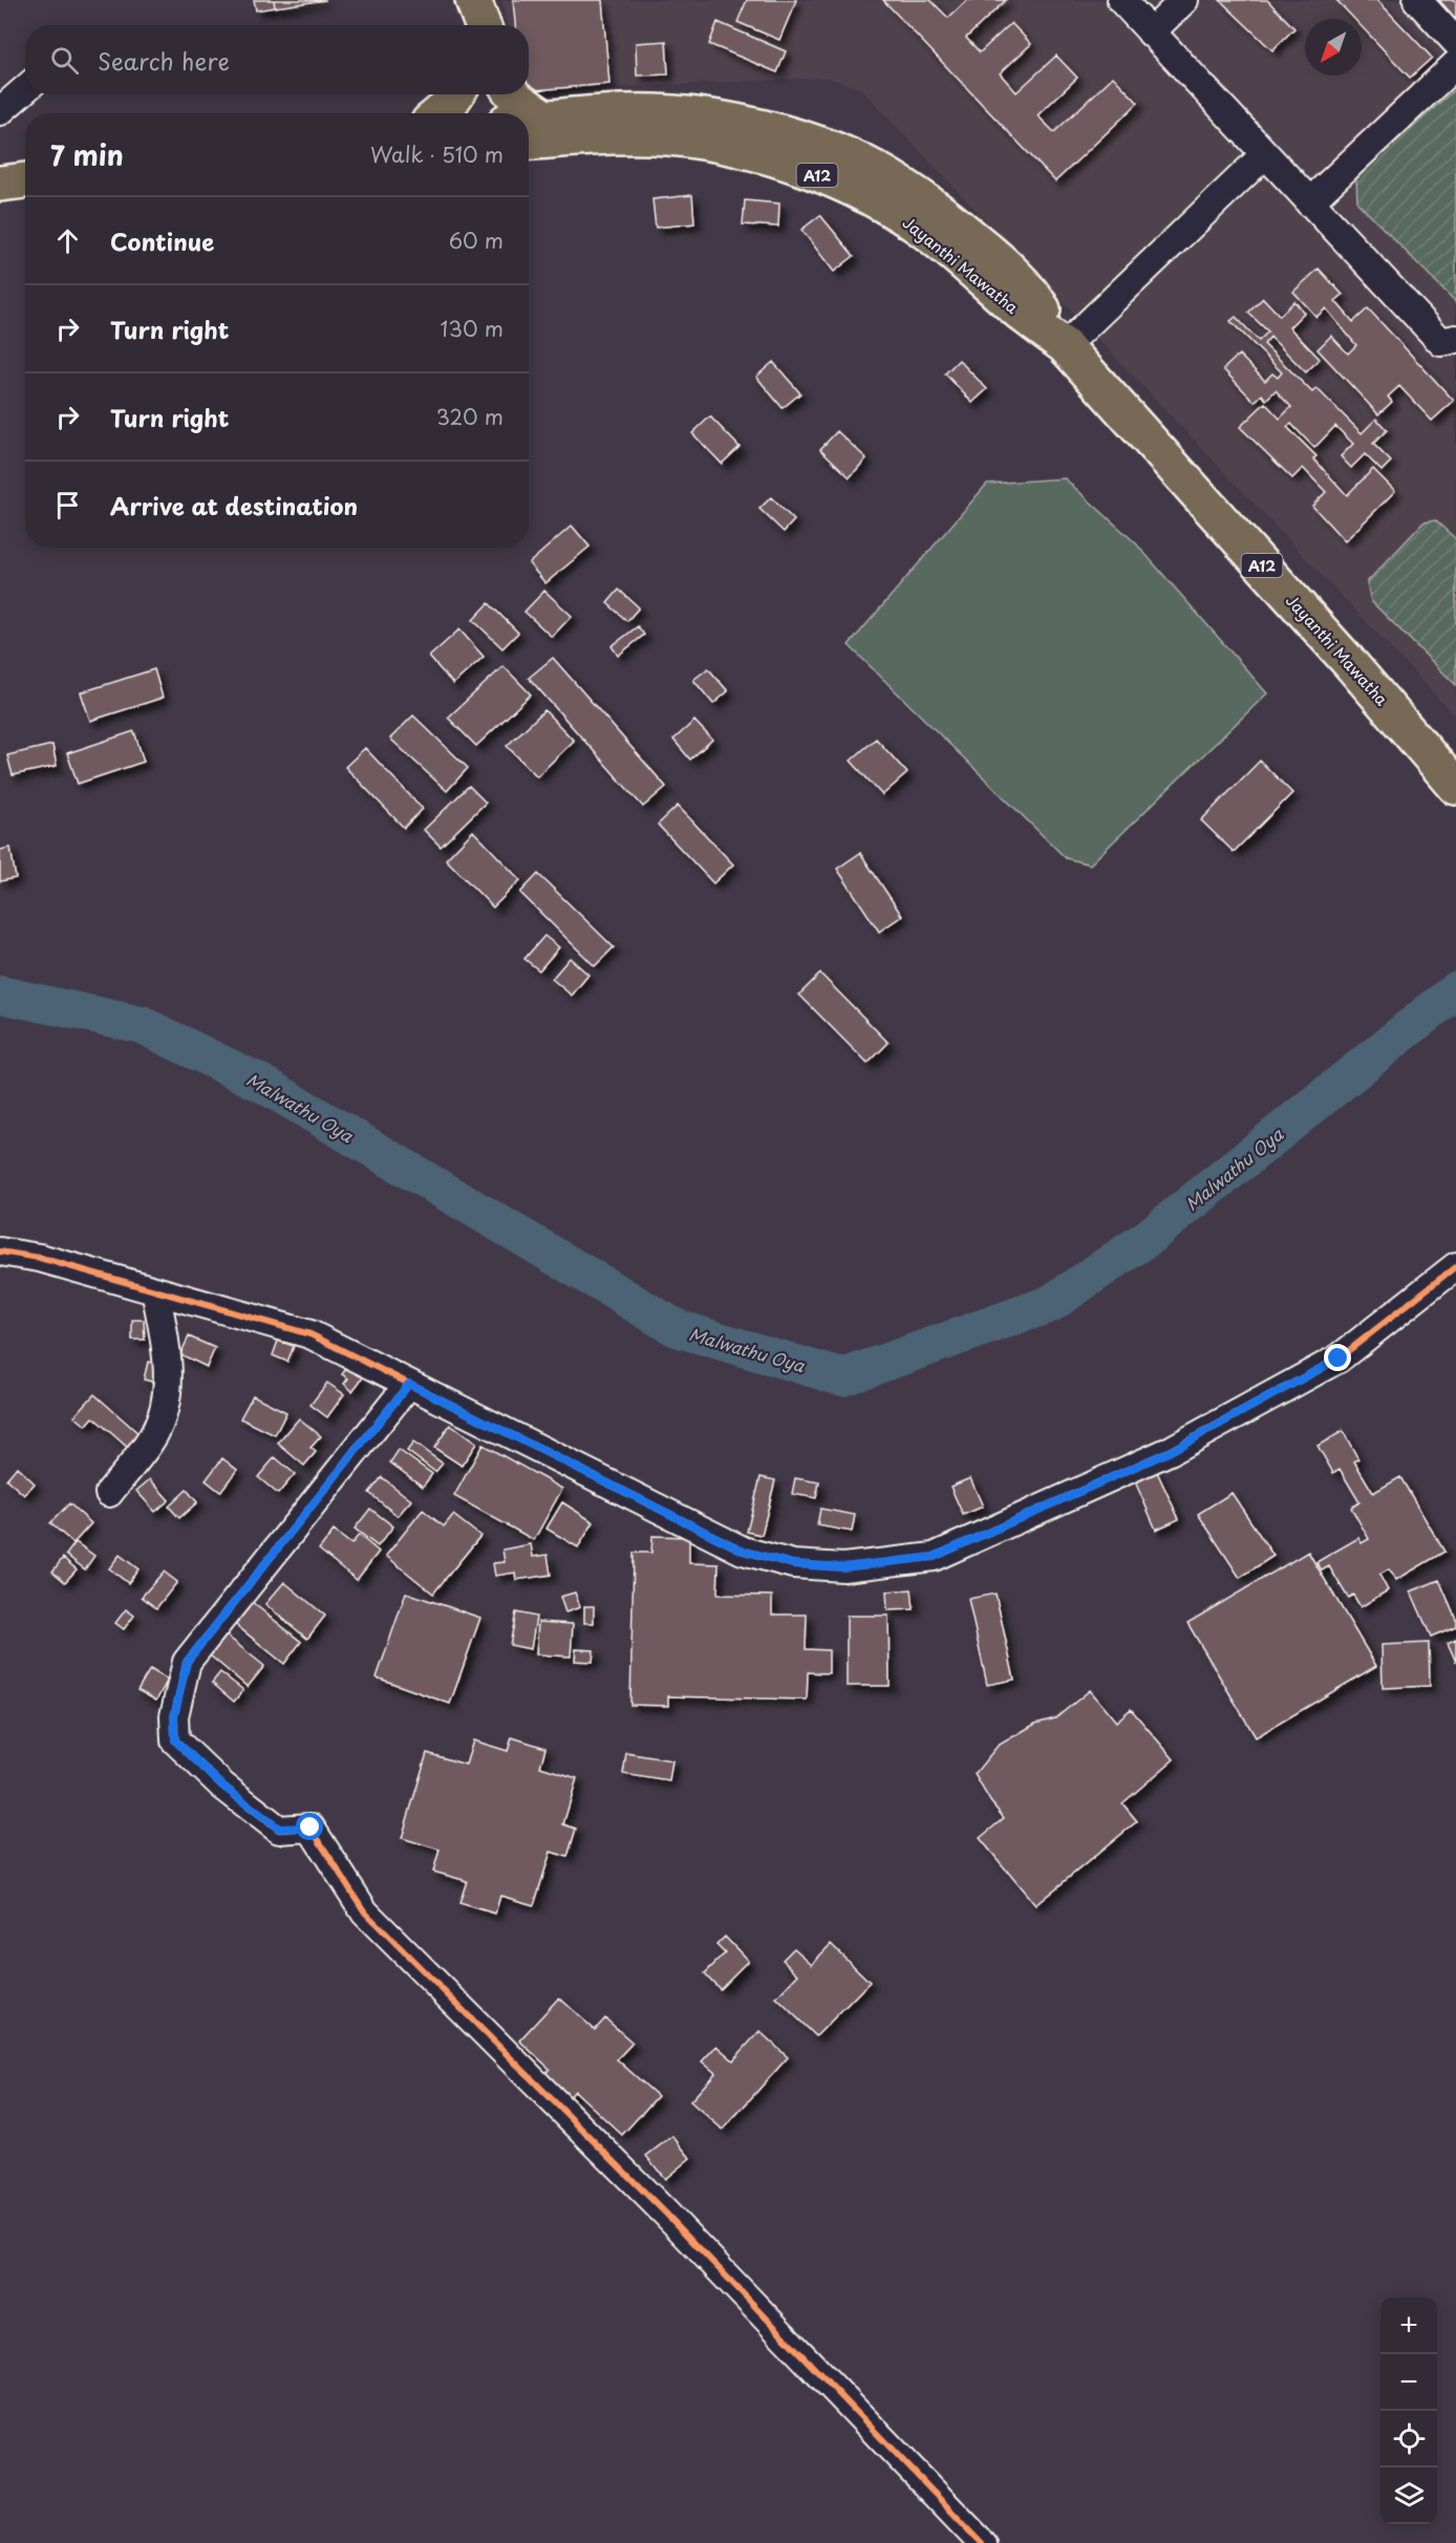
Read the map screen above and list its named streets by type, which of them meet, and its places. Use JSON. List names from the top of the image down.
{
  "streets": {
    "main road": ["A12", "Jayanthi Mawatha"]
  },
  "water": ["Malwathu Oya"],
  "north": "bottom left",
  "page": {
    "search": "Search here",
    "heading": ["7 min", "Walk · 510 m"],
    "list": [
      ["Continue", "60 m"],
      ["Turn right", "130 m"],
      ["Turn right", "320 m"],
      "Arrive at destination"
    ],
    "map_buttons": ["+", "−"]
  }
}
